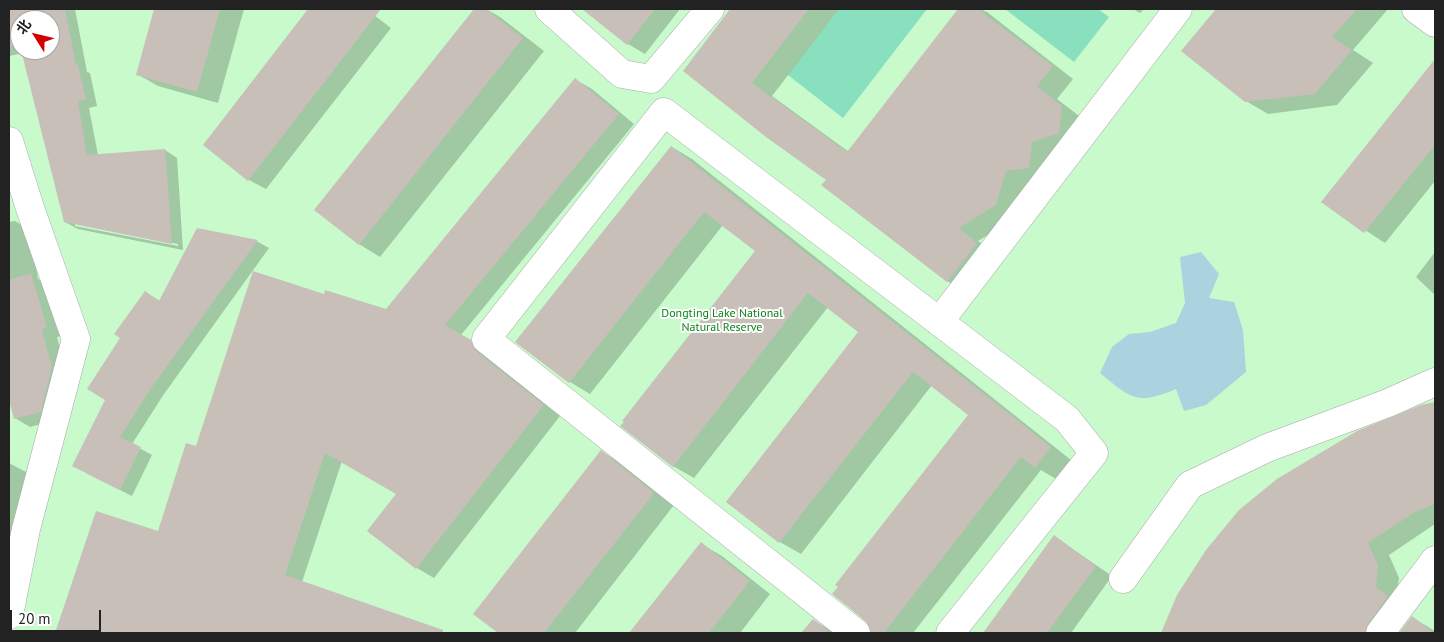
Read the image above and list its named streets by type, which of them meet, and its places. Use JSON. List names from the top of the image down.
{
  "parks": ["Dongting Lake National Natural Reserve"],
  "scale_bar": "20 m",
  "north": "top left"
}
